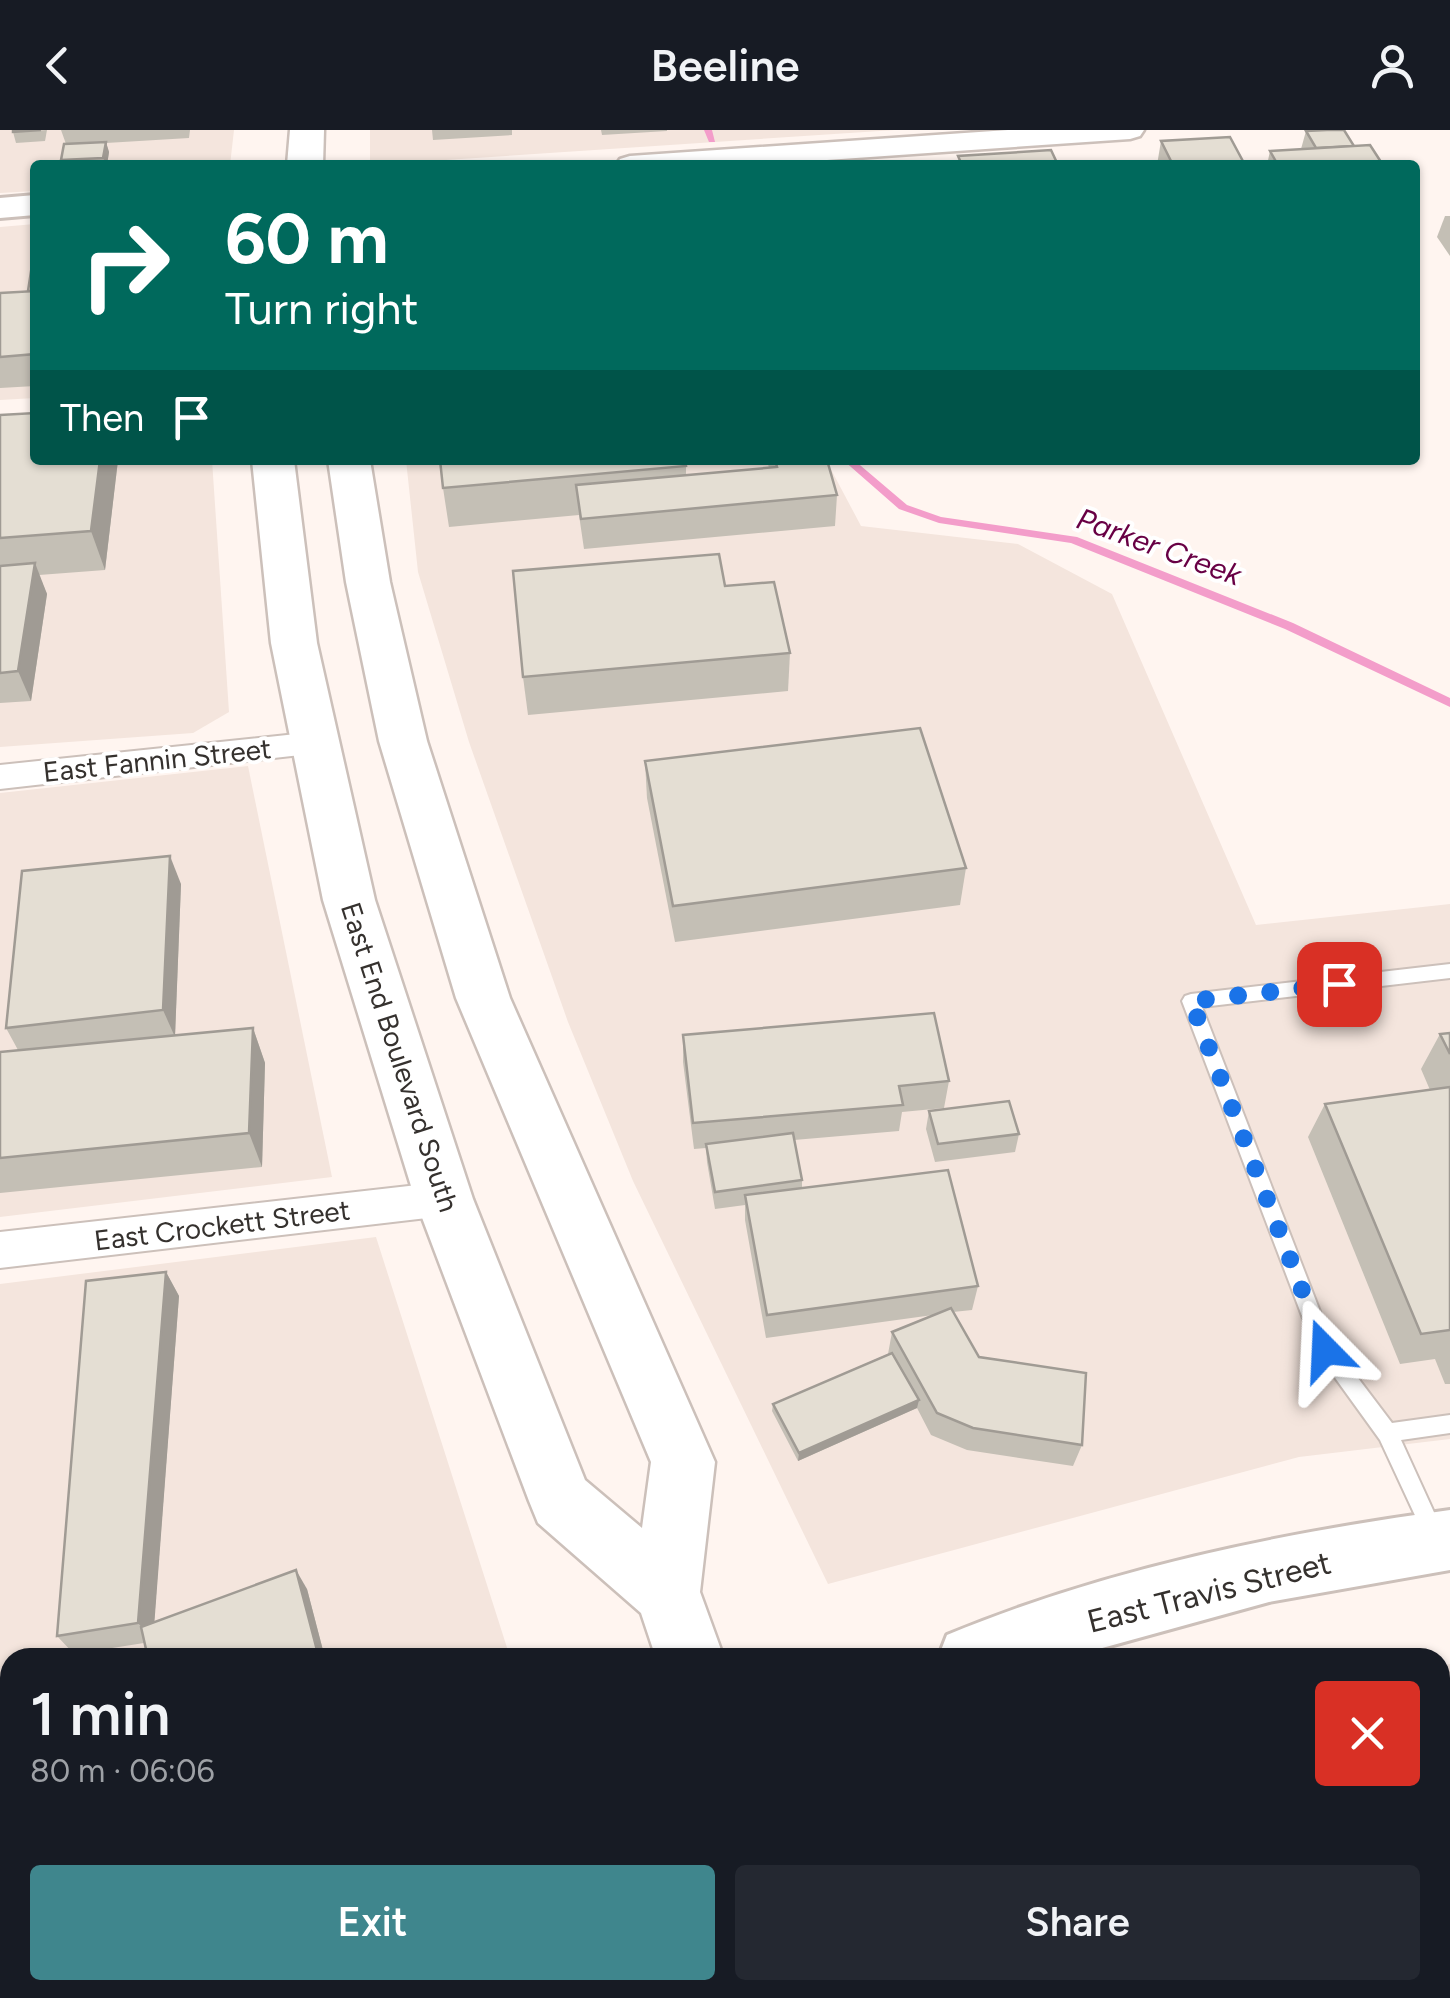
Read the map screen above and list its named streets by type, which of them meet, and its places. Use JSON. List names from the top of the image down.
{
  "streets": {
    "highway": ["East End Boulevard South"],
    "main road": ["East Travis Street"],
    "street": ["East Fannin Street", "East Crockett Street"]
  },
  "crossings": [
    ["East Fannin Street", "East End Boulevard South"],
    ["East End Boulevard South", "East Crockett Street"]
  ],
  "water": ["Parker Creek"],
  "page": {
    "header": "Beeline",
    "turn": ["60 m", "Turn right"],
    "then": "Then",
    "heading": ["1 min", "80 m · 06:06"],
    "buttons": ["Exit", "Share"]
  }
}
